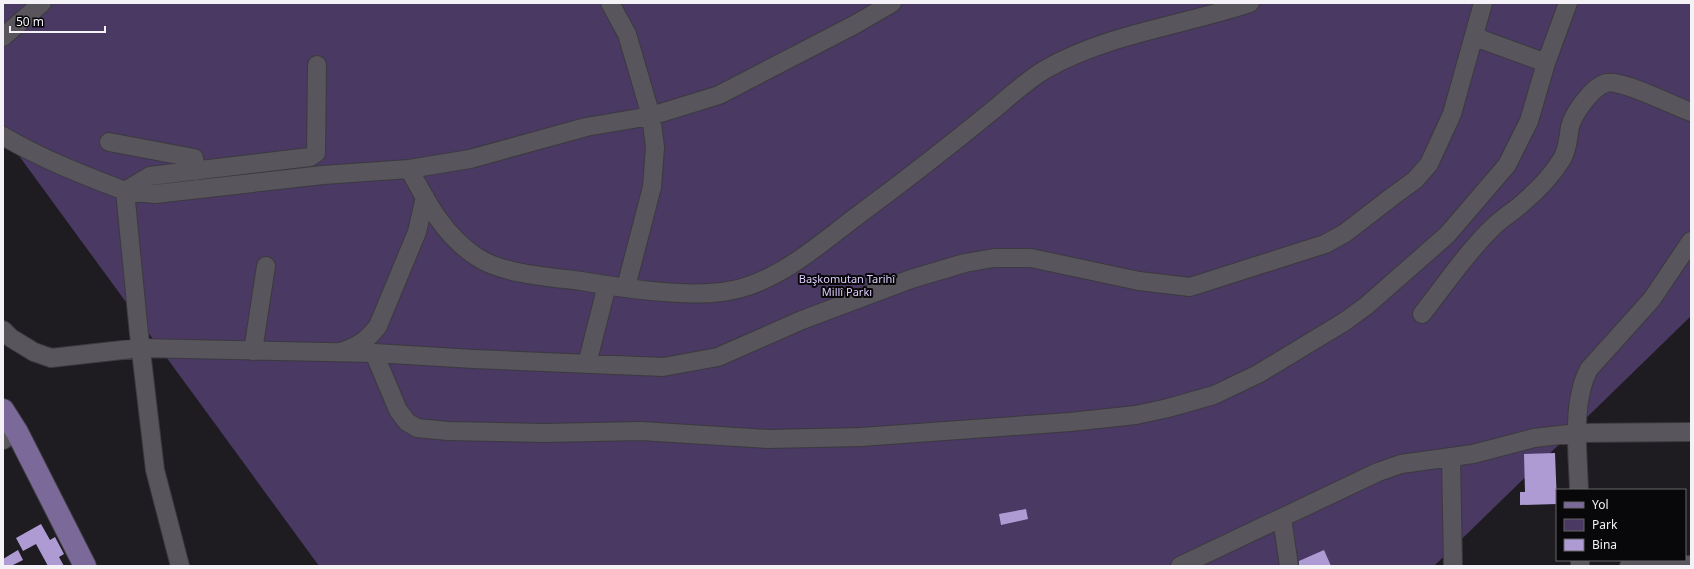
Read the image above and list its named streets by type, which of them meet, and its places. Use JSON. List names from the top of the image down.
{
  "parks": ["Başkomutan Tarihî Millî Parkı"],
  "legend": ["Yol", "Park", "Bina"],
  "scale_bar": "50 m"
}
